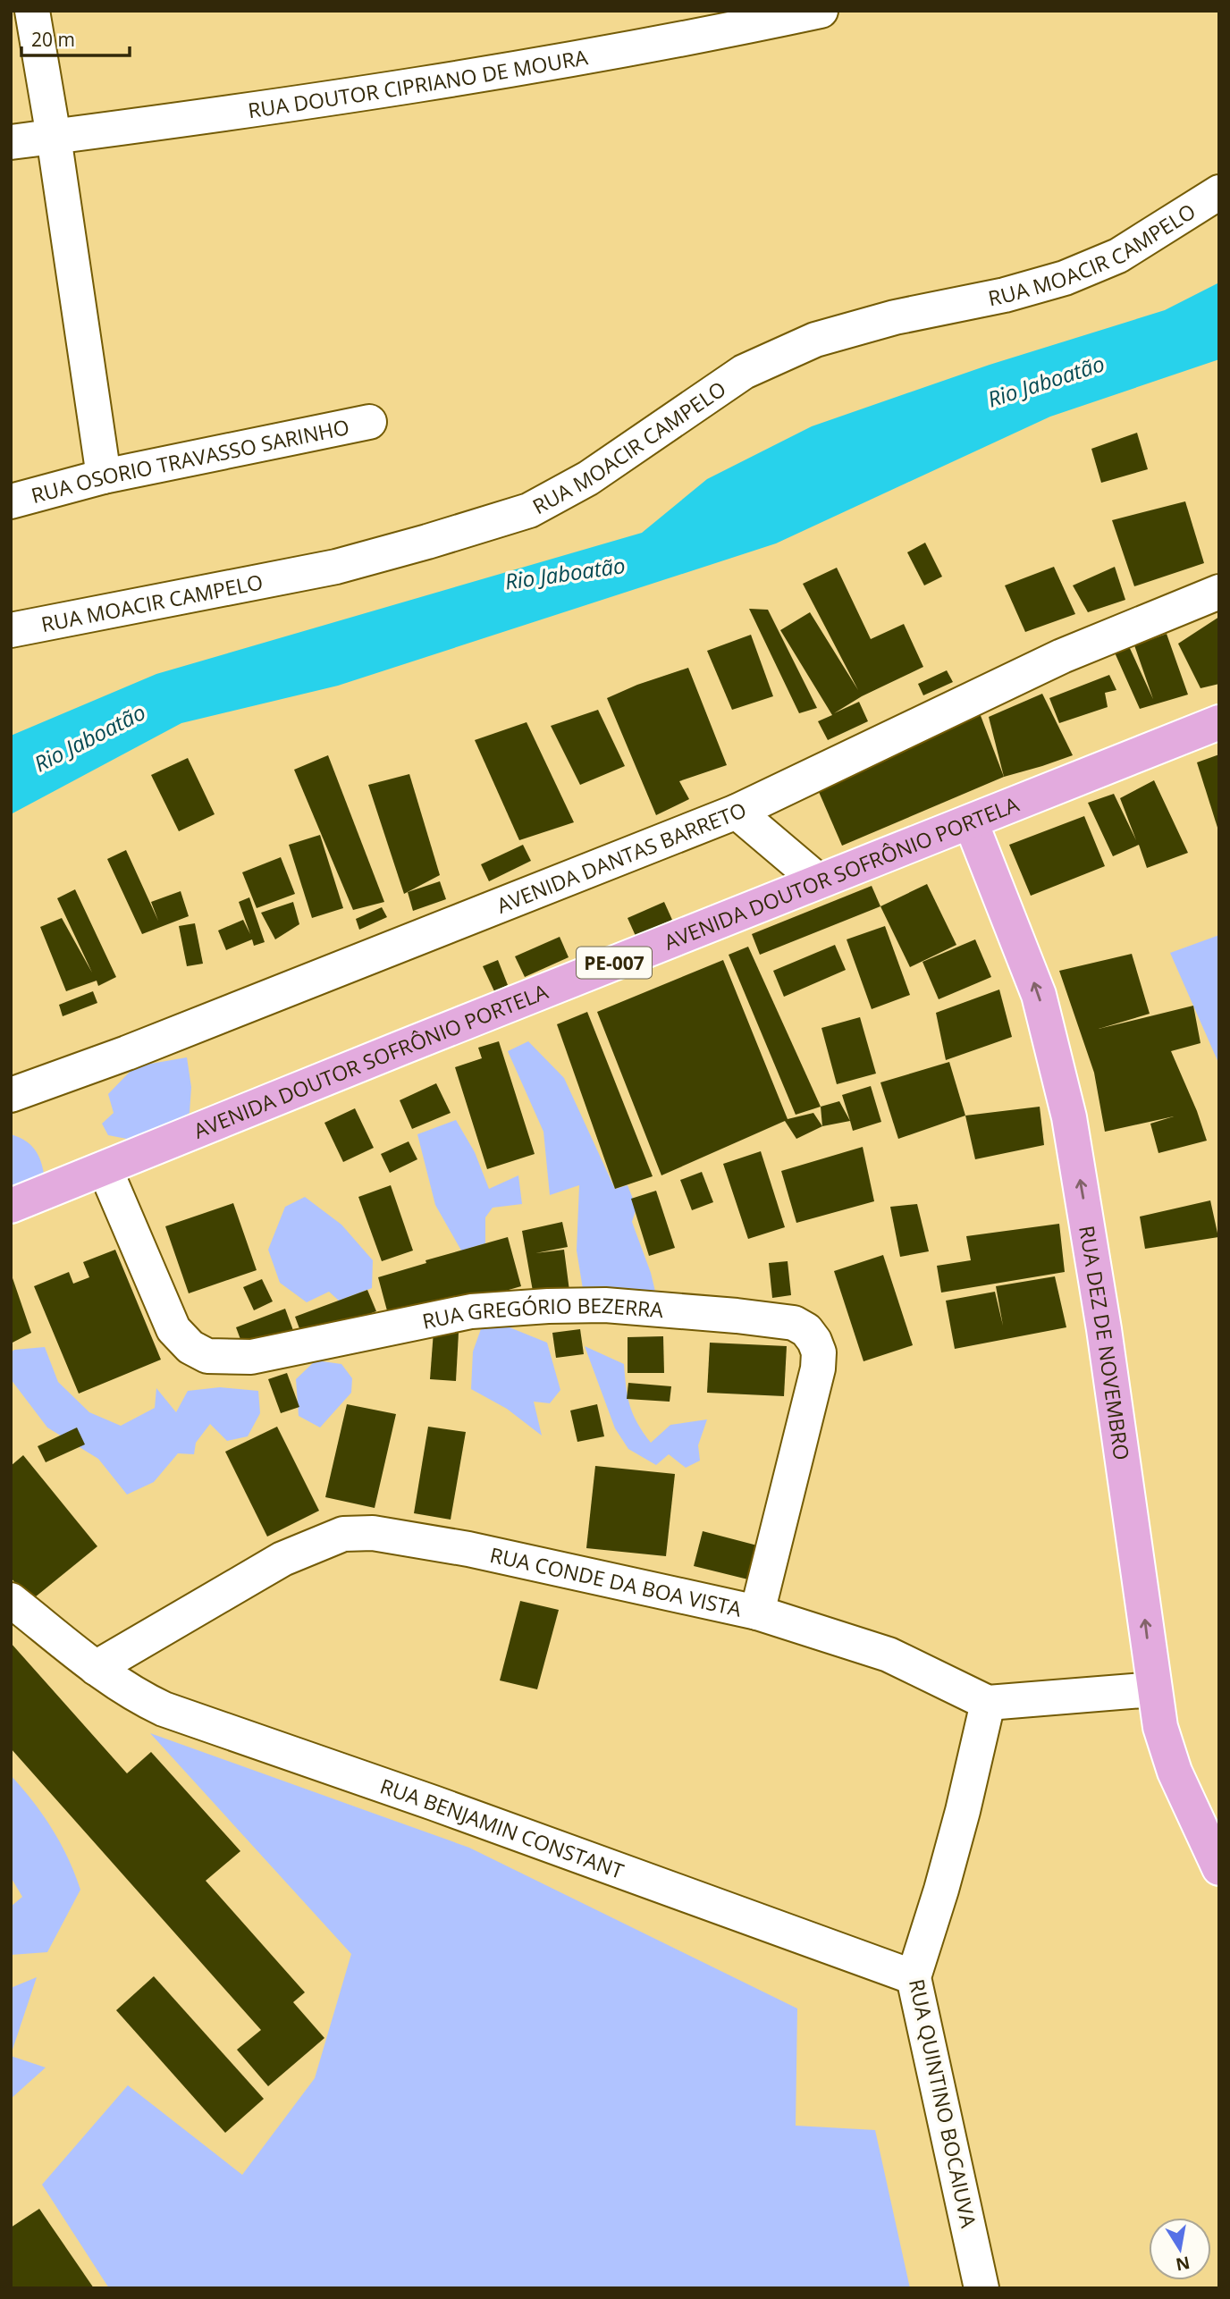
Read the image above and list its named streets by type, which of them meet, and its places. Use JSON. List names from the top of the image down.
{
  "streets": {
    "main road": ["AVENIDA DOUTOR SOFRÔNIO PORTELA", "PE-007", "RUA DEZ DE NOVEMBRO"],
    "street": [
      "RUA DOUTOR CIPRIANO DE MOURA",
      "RUA MOACIR CAMPELO",
      "RUA OSORIO TRAVASSO SARINHO",
      "AVENIDA DANTAS BARRETO",
      "RUA GREGÓRIO BEZERRA",
      "RUA CONDE DA BOA VISTA",
      "RUA BENJAMIN CONSTANT",
      "RUA QUINTINO BOCAIUVA"
    ]
  },
  "crossings": [
    ["AVENIDA DOUTOR SOFRÔNIO PORTELA", "RUA GREGÓRIO BEZERRA"],
    ["AVENIDA DOUTOR SOFRÔNIO PORTELA", "RUA DEZ DE NOVEMBRO"],
    ["RUA GREGÓRIO BEZERRA", "RUA CONDE DA BOA VISTA"],
    ["RUA CONDE DA BOA VISTA", "RUA BENJAMIN CONSTANT"],
    ["RUA CONDE DA BOA VISTA", "RUA QUINTINO BOCAIUVA"],
    ["RUA BENJAMIN CONSTANT", "RUA QUINTINO BOCAIUVA"]
  ],
  "one_way": ["RUA DEZ DE NOVEMBRO"],
  "water": ["Rio Jaboatão"],
  "scale_bar": "20 m",
  "north": "bottom"
}
